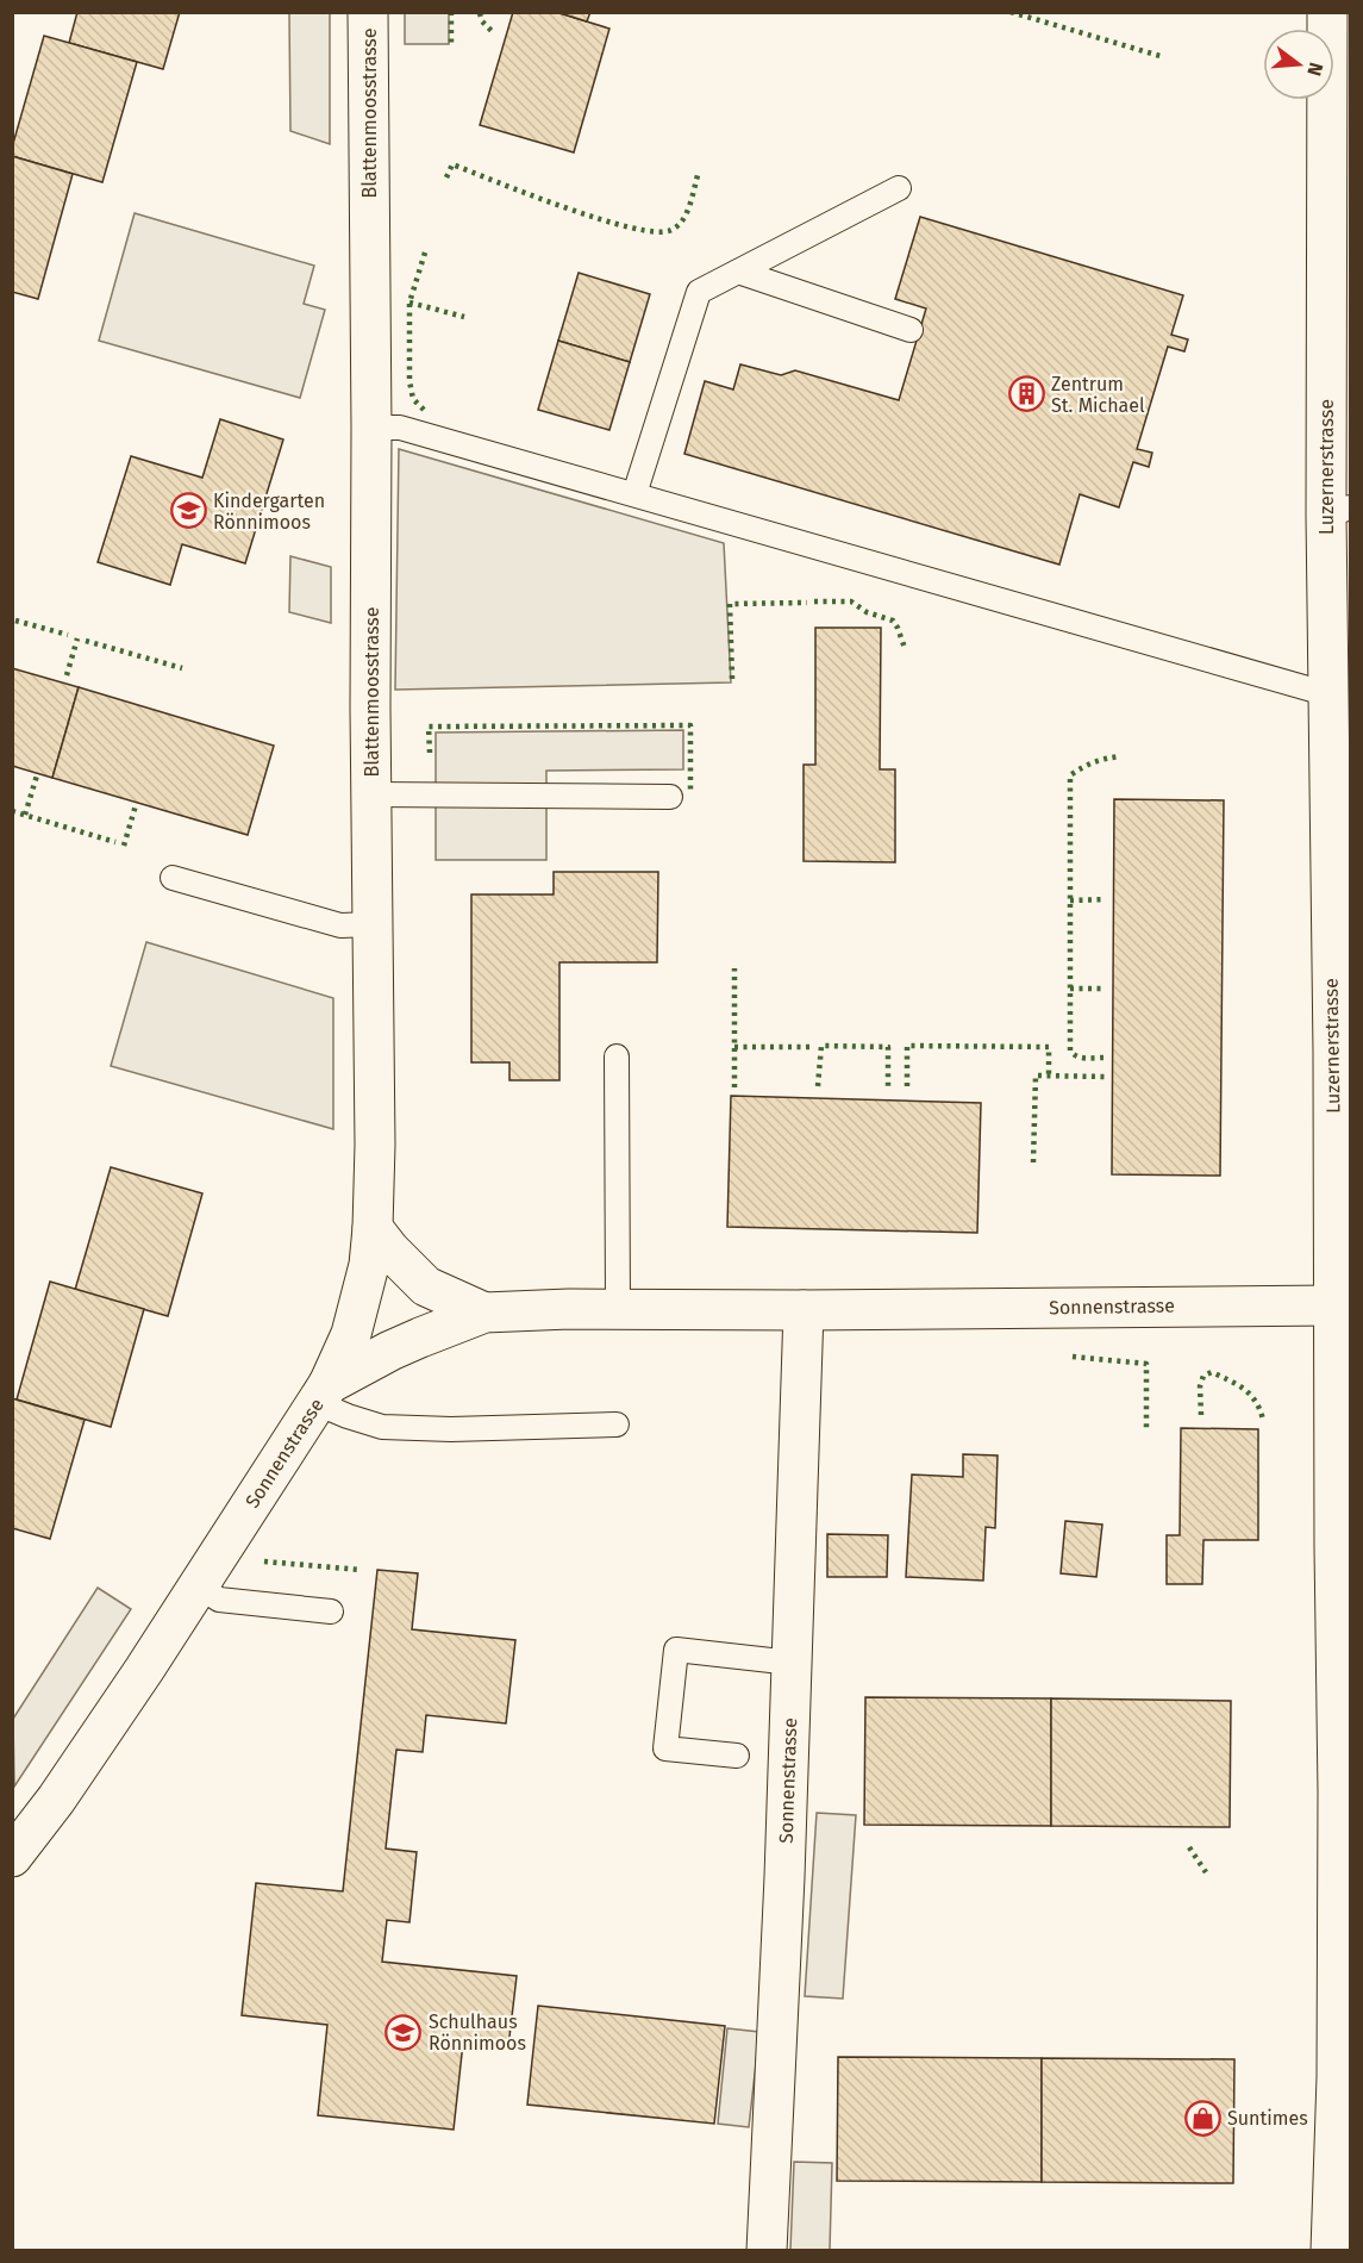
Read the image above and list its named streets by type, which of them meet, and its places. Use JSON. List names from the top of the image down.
{
  "streets": {
    "street": ["Blattenmoosstrasse", "Luzernerstrasse", "Sonnenstrasse"]
  },
  "crossings": [
    ["Blattenmoosstrasse", "Sonnenstrasse"],
    ["Luzernerstrasse", "Sonnenstrasse"]
  ],
  "places": {
    "building": ["Zentrum St. Michael"],
    "school or university": ["Kindergarten Rönnimoos", "Schulhaus Rönnimoos"],
    "shop": ["Suntimes"]
  },
  "north": "right"
}
